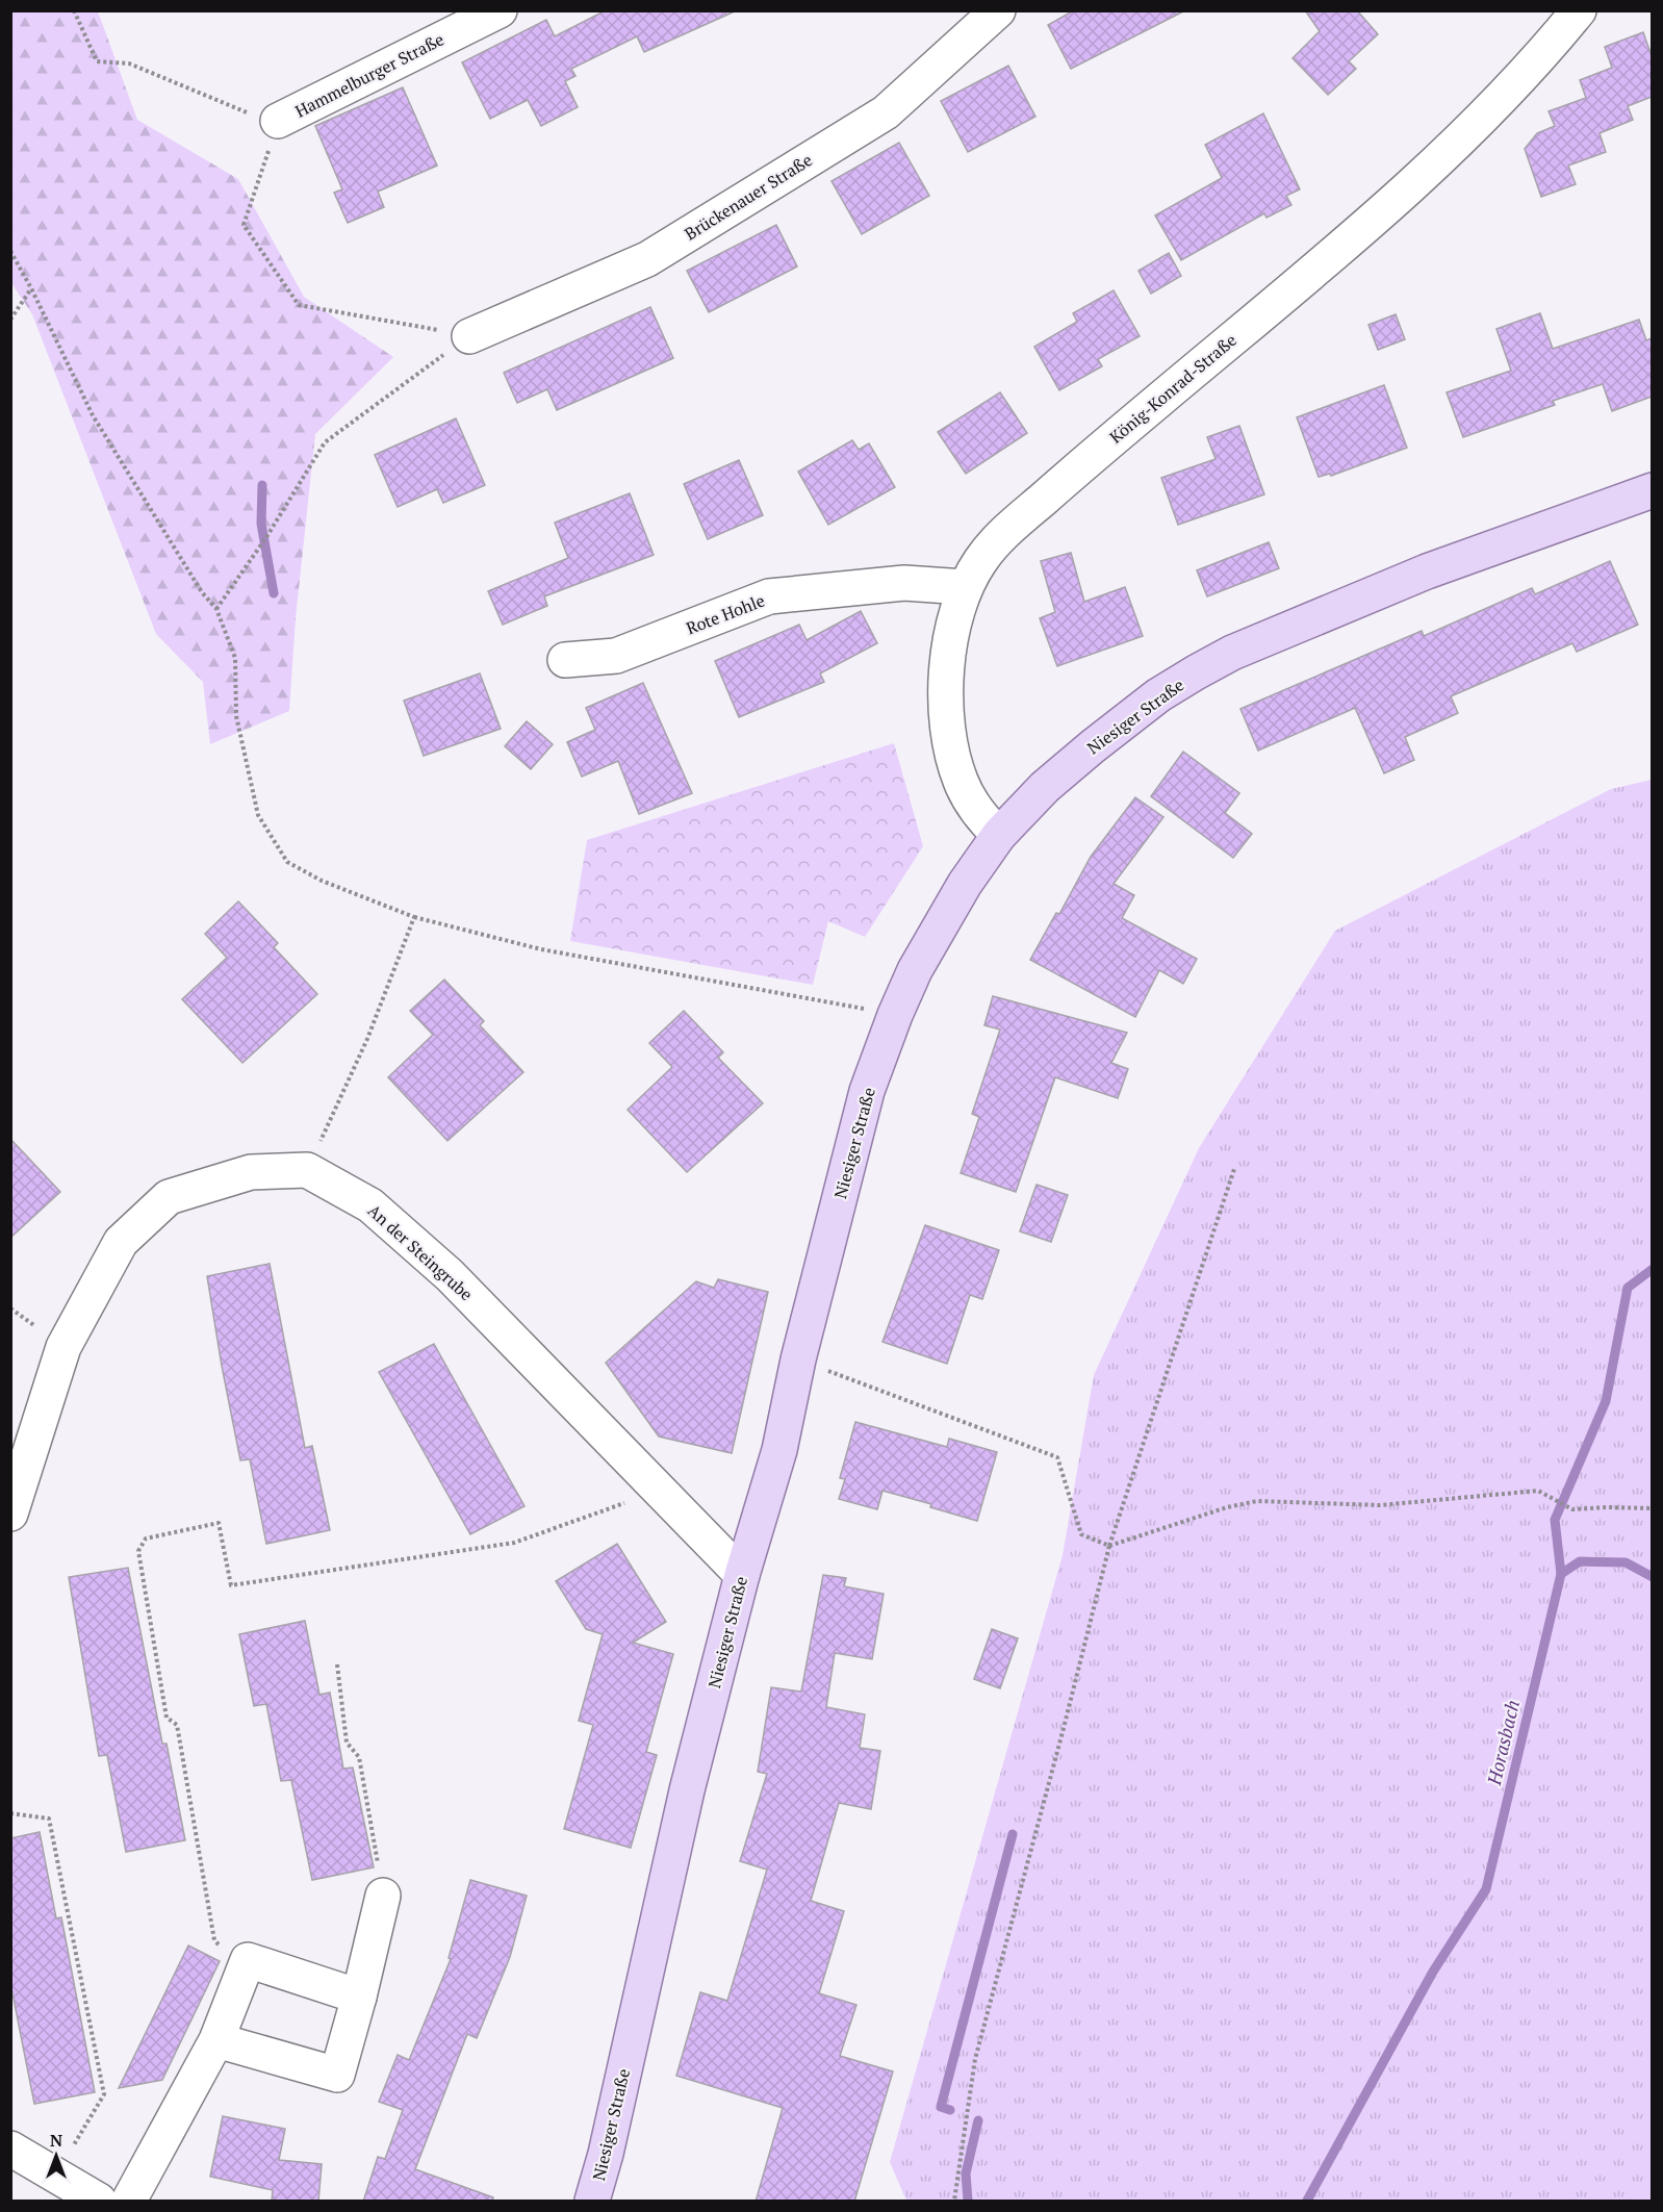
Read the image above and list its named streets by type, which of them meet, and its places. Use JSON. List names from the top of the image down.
{
  "streets": {
    "main road": ["Niesiger Straße"],
    "street": [
      "Hammelburger Straße",
      "Brückenauer Straße",
      "König-Konrad-Straße",
      "Rote Hohle",
      "An der Steingrube"
    ]
  },
  "crossings": [
    ["Hammelburger Straße", "Brückenauer Straße"],
    ["König-Konrad-Straße", "Rote Hohle"],
    ["König-Konrad-Straße", "Niesiger Straße"],
    ["Niesiger Straße", "An der Steingrube"]
  ],
  "water": ["Horasbach"],
  "north": "top"
}
